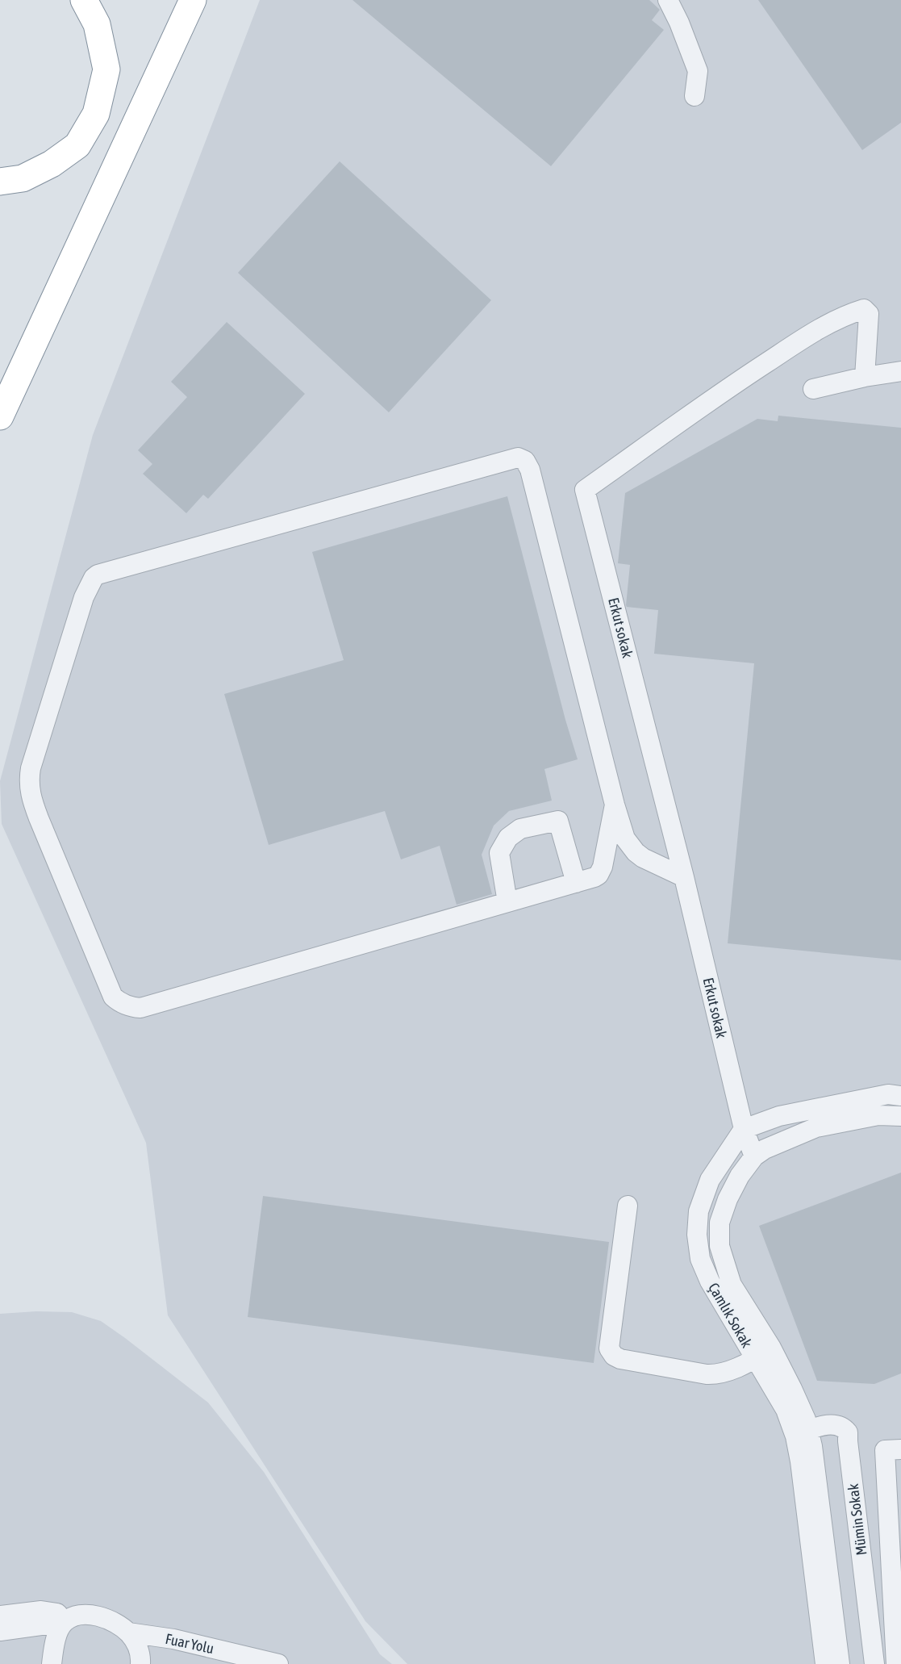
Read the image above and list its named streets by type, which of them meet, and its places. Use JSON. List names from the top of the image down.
{
  "streets": {
    "street": [
      "Erkut sokak",
      "Çamlık Sokak",
      "Mümin Sokak",
      "Fuar Yolu"
    ]
  },
  "crossings": [
    ["Erkut sokak", "Çamlık Sokak"],
    ["Çamlık Sokak", "Mümin Sokak"]
  ]
}
